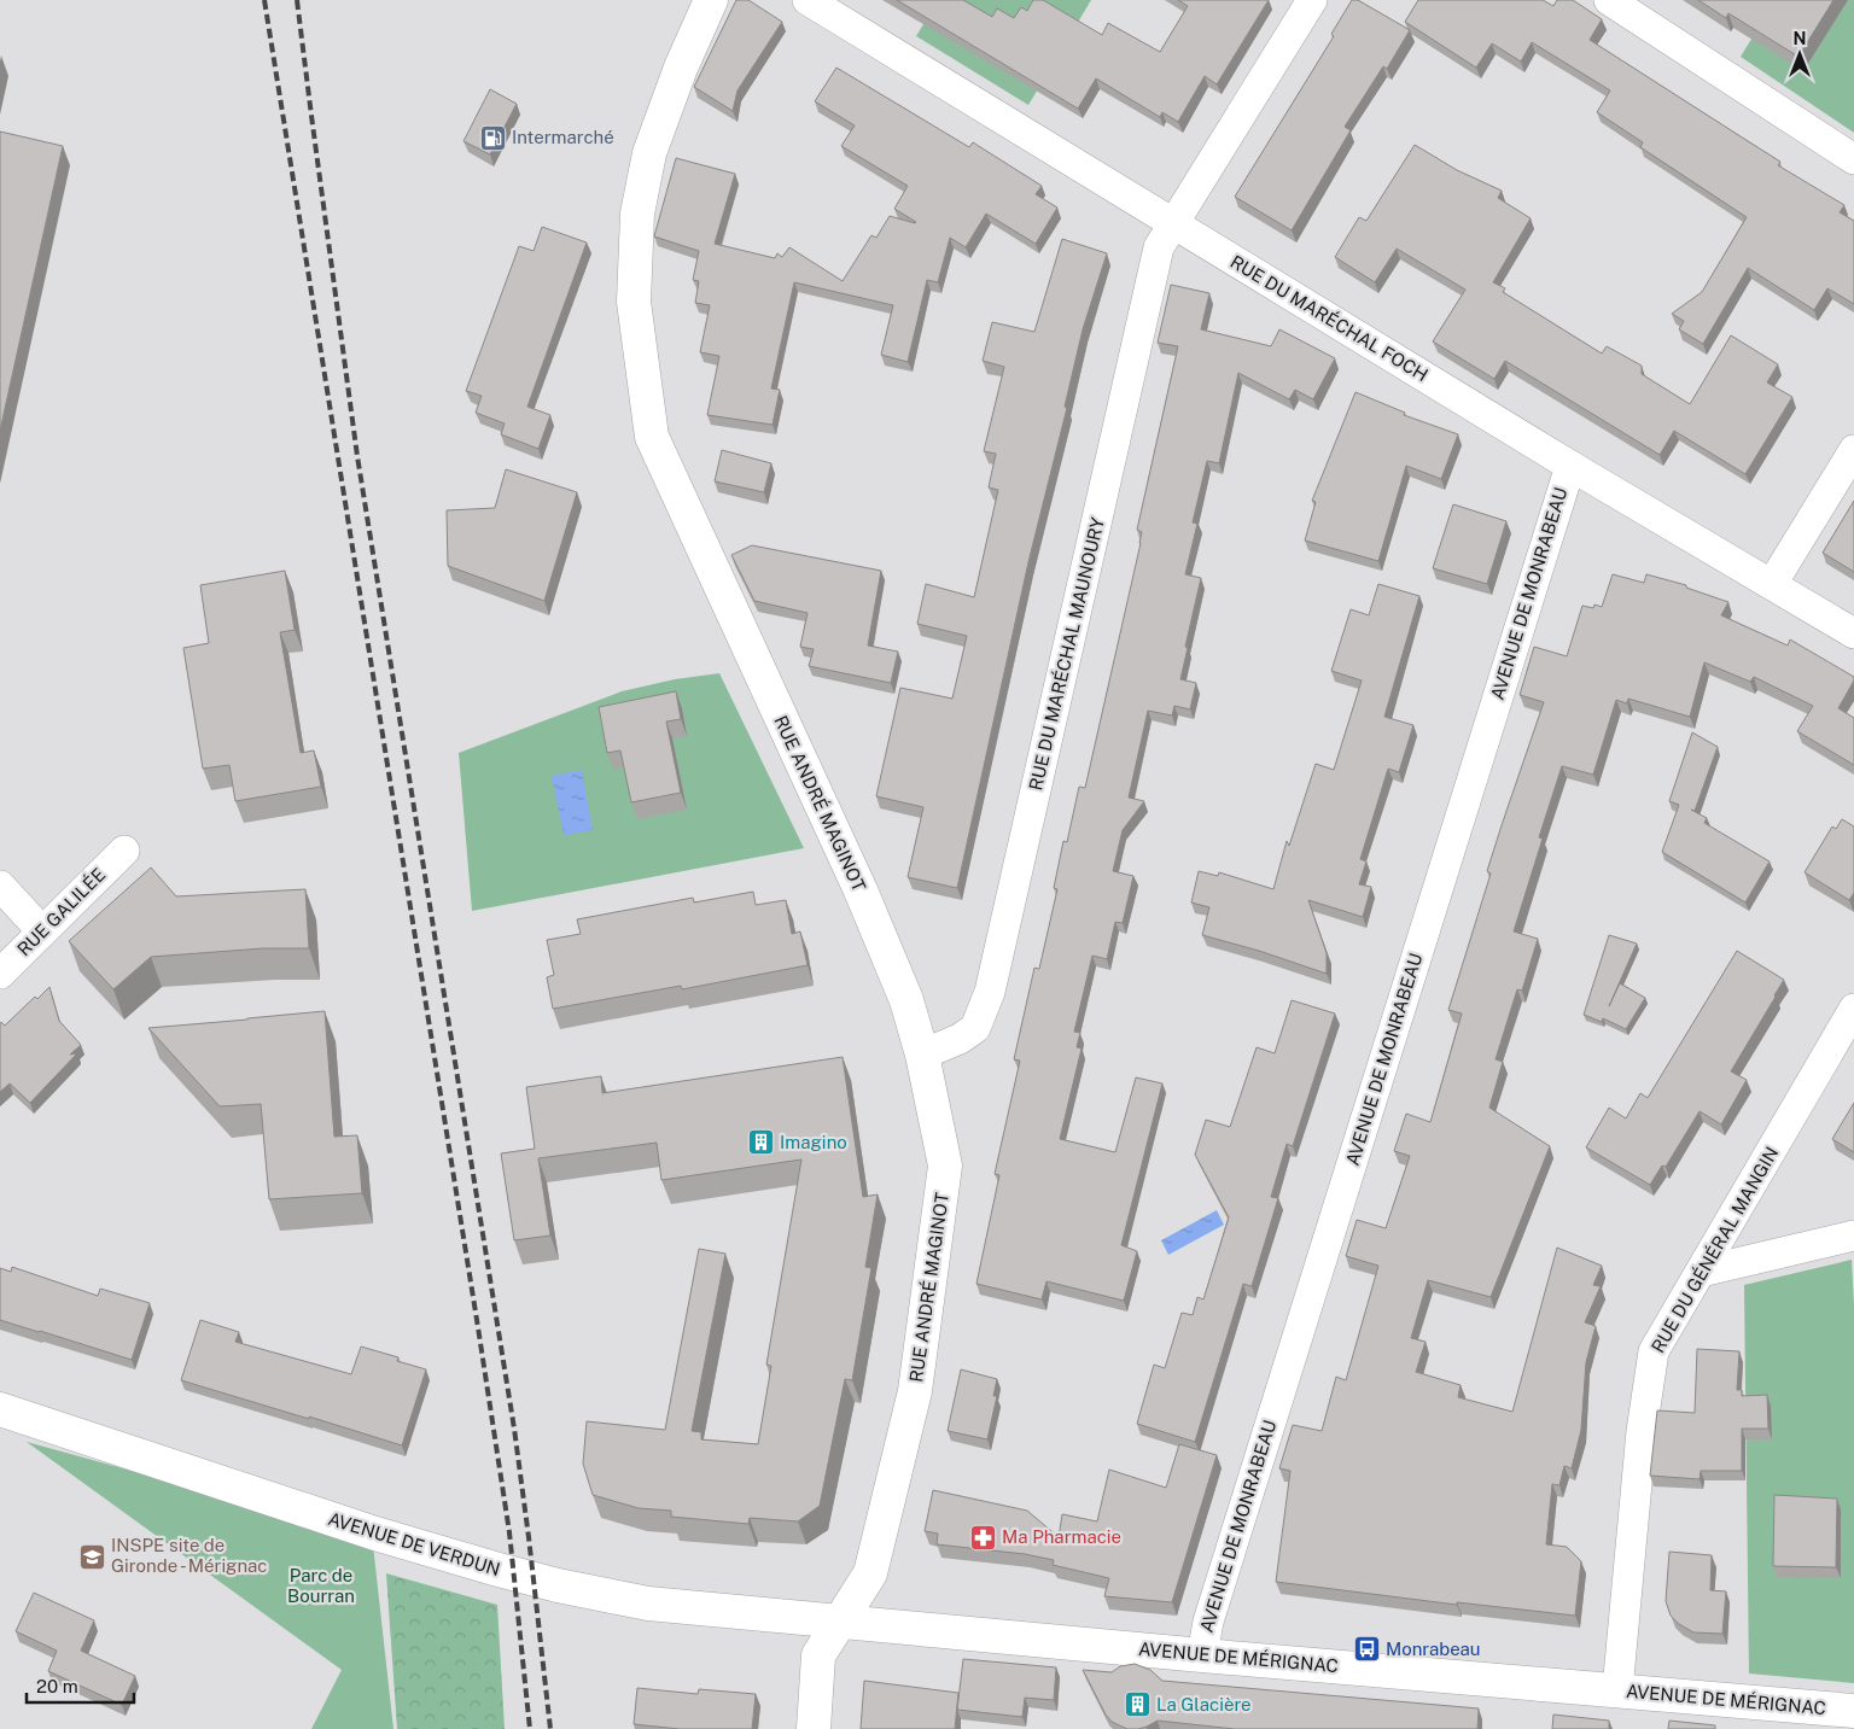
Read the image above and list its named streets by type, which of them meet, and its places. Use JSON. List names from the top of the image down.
{
  "streets": {
    "main road": ["RUE ANDRÉ MAGINOT", "AVENUE DE VERDUN", "AVENUE DE MÉRIGNAC"],
    "street": [
      "RUE DU MARÉCHAL FOCH",
      "AVENUE DE MONRABEAU",
      "RUE DU MARÉCHAL MAUNOURY",
      "RUE GALILÉE",
      "RUE DU GÉNÉRAL MANGIN"
    ]
  },
  "crossings": [
    ["RUE DU MARÉCHAL FOCH", "AVENUE DE MONRABEAU"],
    ["RUE DU MARÉCHAL FOCH", "RUE DU MARÉCHAL MAUNOURY"],
    ["AVENUE DE MONRABEAU", "AVENUE DE MÉRIGNAC"],
    ["RUE DU MARÉCHAL MAUNOURY", "RUE ANDRÉ MAGINOT"],
    ["RUE ANDRÉ MAGINOT", "AVENUE DE VERDUN"],
    ["RUE ANDRÉ MAGINOT", "AVENUE DE MÉRIGNAC"],
    ["RUE DU GÉNÉRAL MANGIN", "AVENUE DE MÉRIGNAC"],
    ["AVENUE DE VERDUN", "AVENUE DE MÉRIGNAC"]
  ],
  "parks": ["Parc de Bourran"],
  "places": {
    "fuel station": ["Intermarché"],
    "building": ["Imagino", "La Glacière"],
    "pharmacy": ["Ma Pharmacie"],
    "school or university": ["INSPE site de Gironde - Mérignac"],
    "bus stop": ["Monrabeau"]
  },
  "scale_bar": "20 m",
  "north": "top"
}
